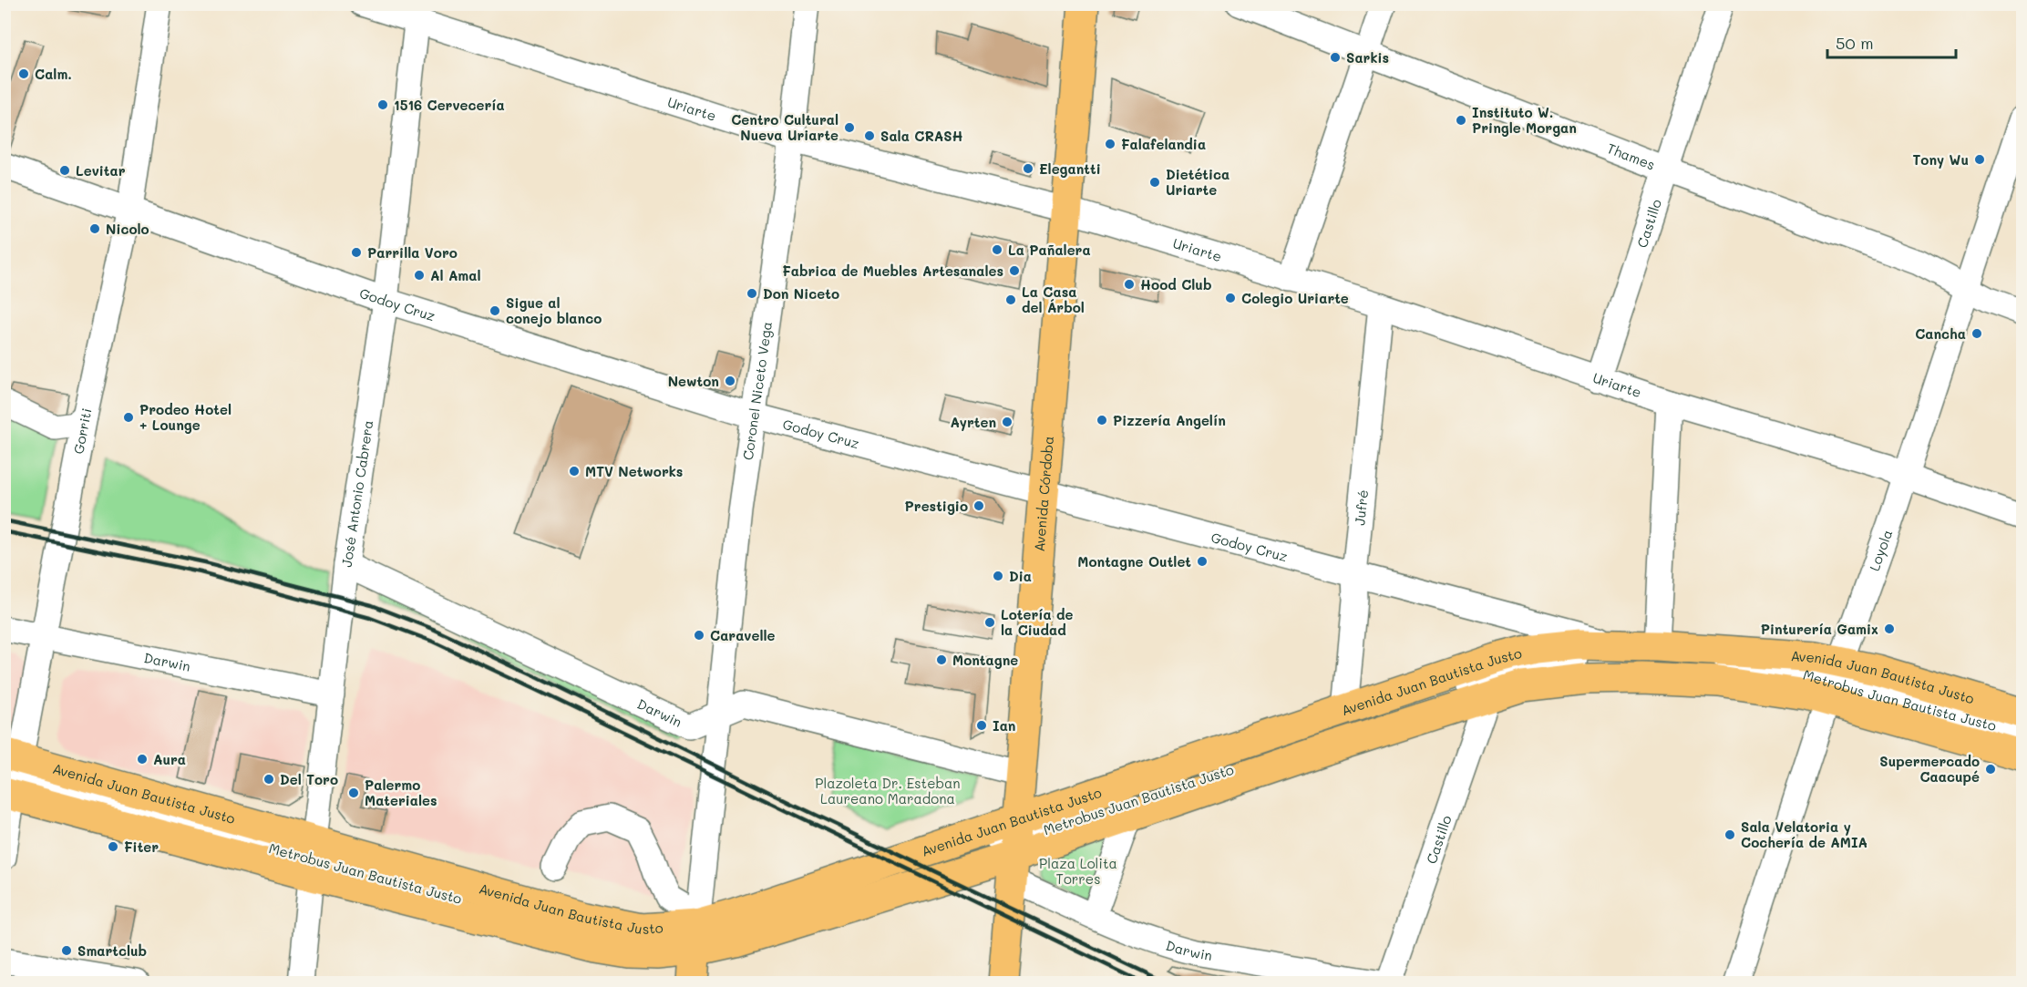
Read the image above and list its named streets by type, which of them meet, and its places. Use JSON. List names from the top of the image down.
{
  "streets": {
    "main road": ["Avenida Córdoba", "Avenida Juan Bautista Justo"],
    "street": [
      "Uriarte",
      "Thames",
      "Castillo",
      "Godoy Cruz",
      "Coronel Niceto Vega",
      "Gorriti",
      "José Antonio Cabrera",
      "Jufré",
      "Loyola",
      "Darwin",
      "Metrobus Juan Bautista Justo"
    ]
  },
  "crossings": [
    ["Uriarte", "Castillo"],
    ["Uriarte", "Coronel Niceto Vega"],
    ["Uriarte", "José Antonio Cabrera"],
    ["Uriarte", "Avenida Córdoba"],
    ["Uriarte", "Jufré"],
    ["Uriarte", "Loyola"],
    ["Thames", "Castillo"],
    ["Thames", "Loyola"],
    ["Castillo", "Avenida Juan Bautista Justo"],
    ["Godoy Cruz", "Coronel Niceto Vega"],
    ["Godoy Cruz", "Gorriti"],
    ["Godoy Cruz", "José Antonio Cabrera"],
    ["Godoy Cruz", "Avenida Córdoba"],
    ["Godoy Cruz", "Jufré"],
    ["Godoy Cruz", "Avenida Juan Bautista Justo"],
    ["Coronel Niceto Vega", "Darwin"],
    ["Coronel Niceto Vega", "Avenida Juan Bautista Justo"],
    ["Gorriti", "Darwin"],
    ["Gorriti", "Avenida Juan Bautista Justo"],
    ["José Antonio Cabrera", "Darwin"],
    ["José Antonio Cabrera", "Avenida Juan Bautista Justo"],
    ["Avenida Córdoba", "Darwin"],
    ["Avenida Córdoba", "Avenida Juan Bautista Justo"],
    ["Avenida Córdoba", "Metrobus Juan Bautista Justo"],
    ["Jufré", "Avenida Juan Bautista Justo"],
    ["Loyola", "Avenida Juan Bautista Justo"],
    ["Loyola", "Metrobus Juan Bautista Justo"],
    ["Darwin", "Avenida Juan Bautista Justo"],
    ["Darwin", "Metrobus Juan Bautista Justo"],
    ["Avenida Juan Bautista Justo", "Metrobus Juan Bautista Justo"]
  ],
  "parks": ["Plazoleta Dr. Esteban Laureano Maradona", "Plaza Lolita Torres"],
  "places": [
    "Sarkis",
    "Calm.",
    "1516 Cervecería",
    "Instituto W. Pringle Morgan",
    "Centro Cultural Nueva Uriarte",
    "Sala CRASH",
    "Falafelandia",
    "Tony Wu",
    "Elegantti",
    "Levitar",
    "Dietética Uriarte",
    "Nicolo",
    "La Pañalera",
    "Parrilla Voro",
    "Fabrica de Muebles Artesanales",
    "Al Amal",
    "Hood Club",
    "Don Niceto",
    "Colegio Uriarte",
    "La Casa del Árbol",
    "Sigue al conejo blanco",
    "Cancha",
    "Newton",
    "Prodeo Hotel + Lounge",
    "Pizzería Angelín",
    "Ayrten",
    "MTV Networks",
    "Prestigio",
    "Montagne Outlet",
    "Dia",
    "Lotería de la Ciudad",
    "Pinturería Gamix",
    "Caravelle",
    "Montagne",
    "Ian",
    "Aura",
    "Supermercado Caacupé",
    "Del Toro",
    "Palermo Materiales",
    "Sala Velatoria y Cochería de AMIA",
    "Fiter",
    "Smartclub"
  ],
  "scale_bar": "50 m"
}
